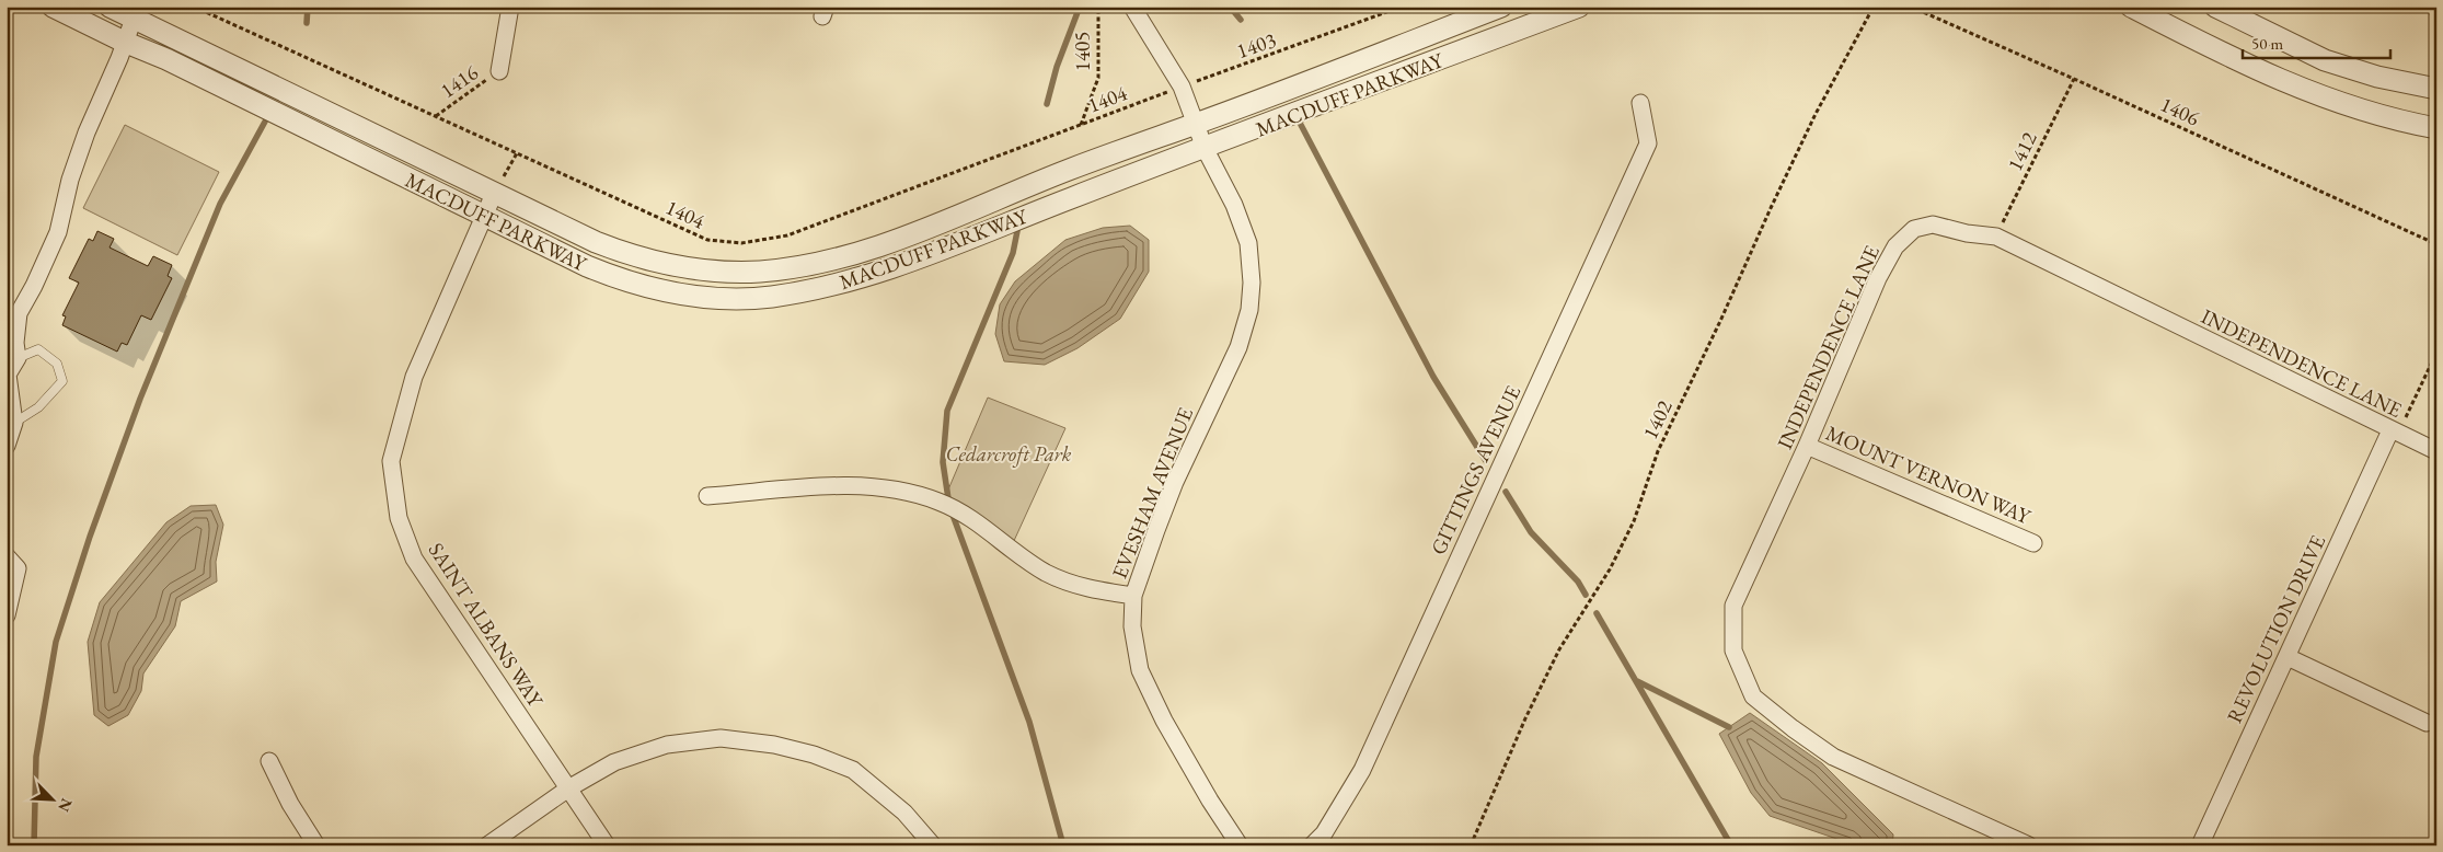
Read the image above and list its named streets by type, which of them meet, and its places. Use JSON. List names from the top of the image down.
{
  "streets": {
    "street": [
      "MACDUFF PARKWAY",
      "INDEPENDENCE LANE",
      "GITTINGS AVENUE",
      "MOUNT VERNON WAY",
      "EVESHAM AVENUE",
      "SAINT ALBANS WAY",
      "REVOLUTION DRIVE"
    ],
    "path": [
      "1403",
      "1405",
      "1416",
      "1404",
      "1406",
      "1412",
      "1402"
    ]
  },
  "crossings": [
    ["1403", "1404"],
    ["1403", "EVESHAM AVENUE"],
    ["1405", "1404"],
    ["1416", "1404"],
    ["MACDUFF PARKWAY", "EVESHAM AVENUE"],
    ["MACDUFF PARKWAY", "SAINT ALBANS WAY"],
    ["1404", "EVESHAM AVENUE"],
    ["1406", "1412"],
    ["1412", "INDEPENDENCE LANE"],
    ["INDEPENDENCE LANE", "MOUNT VERNON WAY"],
    ["INDEPENDENCE LANE", "REVOLUTION DRIVE"]
  ],
  "parks": ["Cedarcroft Park"],
  "scale_bar": "50 m",
  "north": "bottom right"
}
